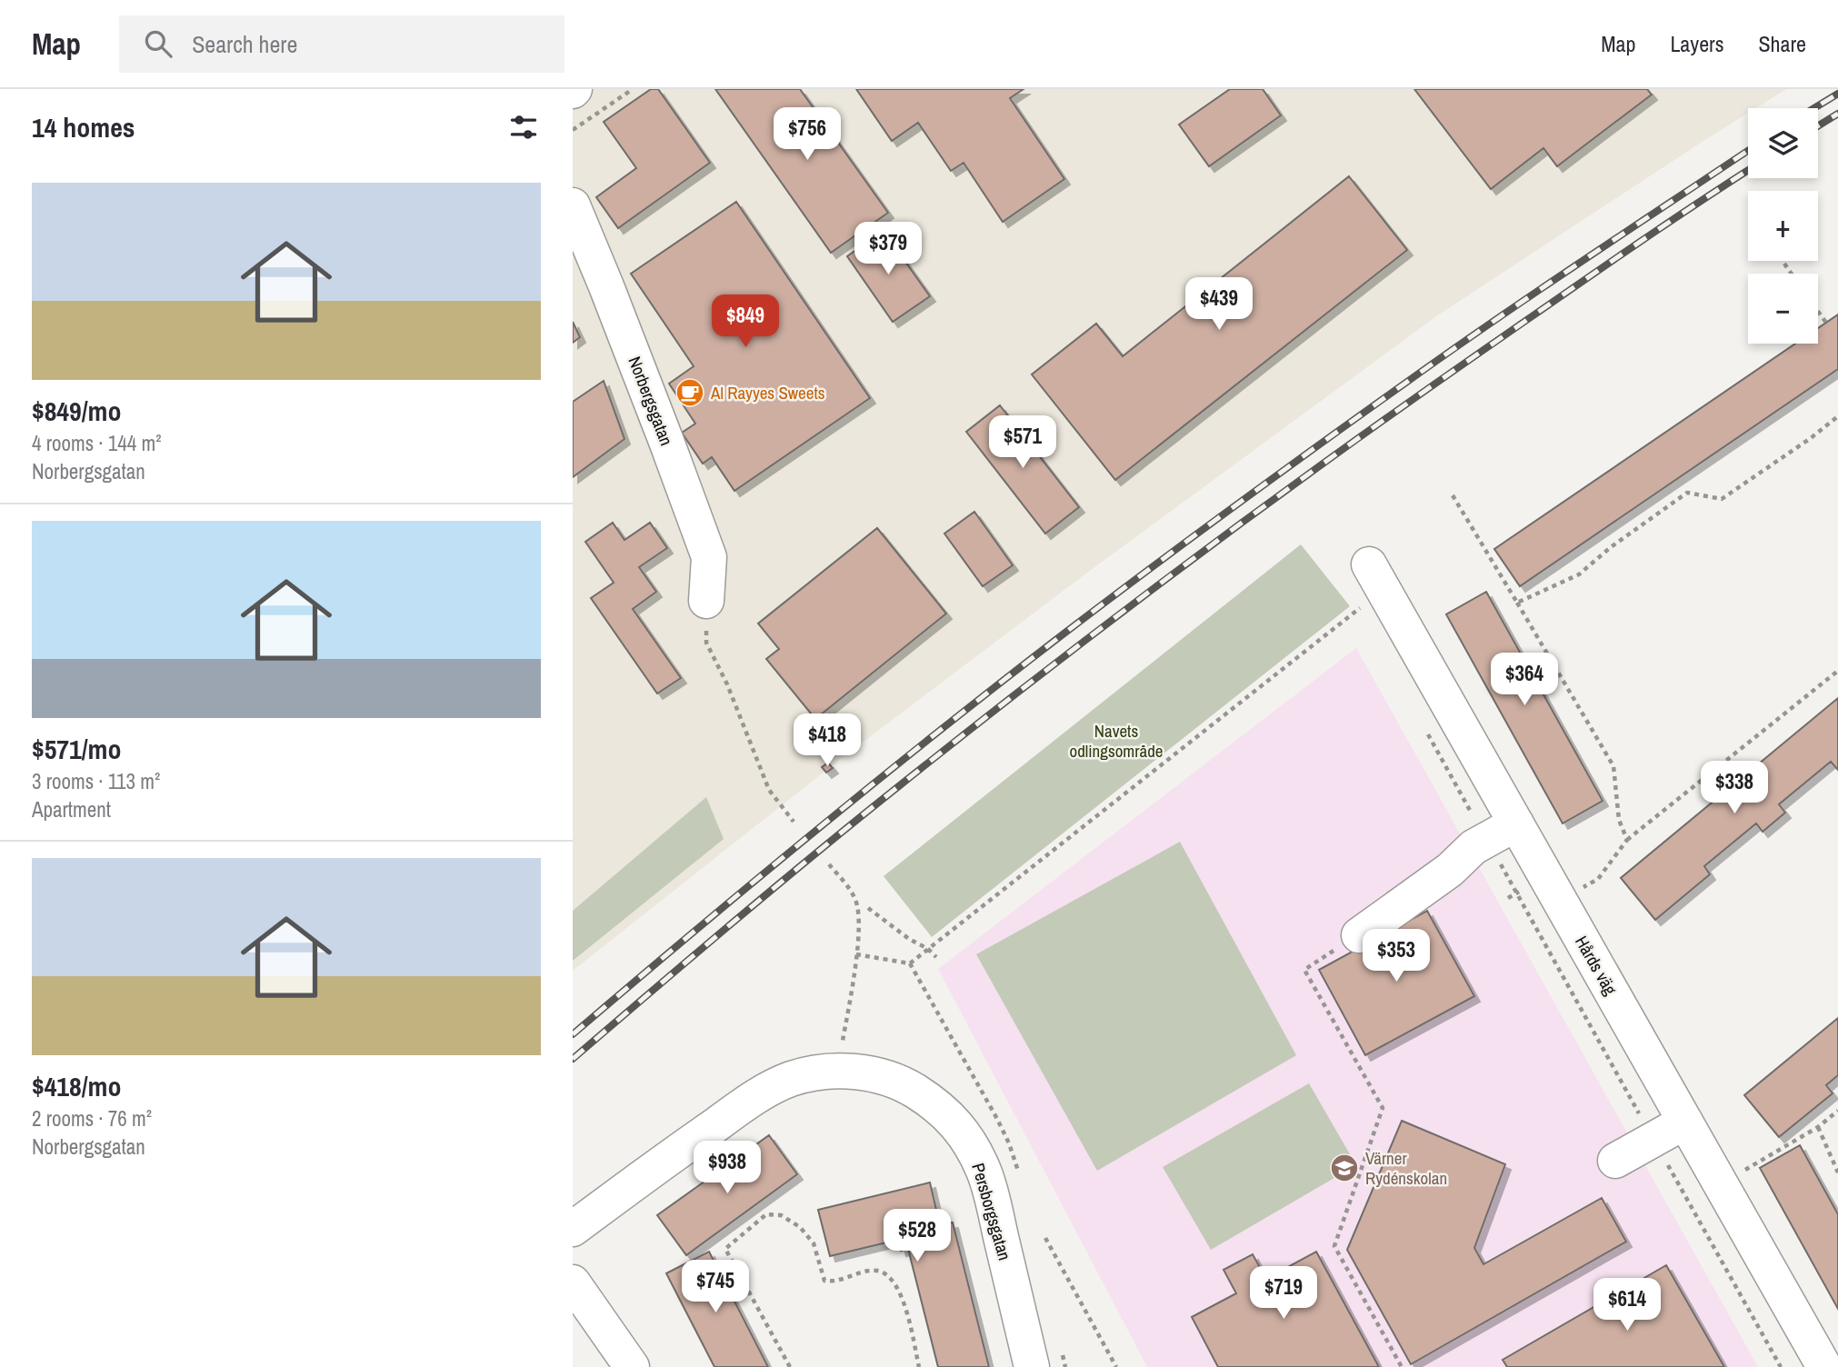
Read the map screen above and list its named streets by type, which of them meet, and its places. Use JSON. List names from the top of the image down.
{
  "streets": {
    "street": ["Norbergsgatan", "Hårds väg", "Persborgsgatan"]
  },
  "parks": ["Navets odlingsområde"],
  "places": {
    "cafe": ["Al Rayyes Sweets"],
    "school or university": ["Värner Rydénskolan"]
  },
  "page": {
    "header": "Map",
    "search": "Search here",
    "nav": ["Map", "Layers", "Share"],
    "heading": "14 homes",
    "price": [
      "$756",
      "$379",
      "$439",
      "$849",
      "$571",
      "$364",
      "$418",
      "$338",
      "$353",
      "$938",
      "$528",
      "$745",
      "$719",
      "$614"
    ],
    "map_buttons": ["+", "−"],
    "list": [
      {
        "name": "$849/mo",
        "note": "4 rooms · 144 m² · Norbergsgatan"
      },
      {
        "name": "$571/mo",
        "note": "3 rooms · 113 m² · Apartment"
      },
      {
        "name": "$418/mo",
        "note": "2 rooms · 76 m² · Norbergsgatan"
      }
    ]
  }
}
